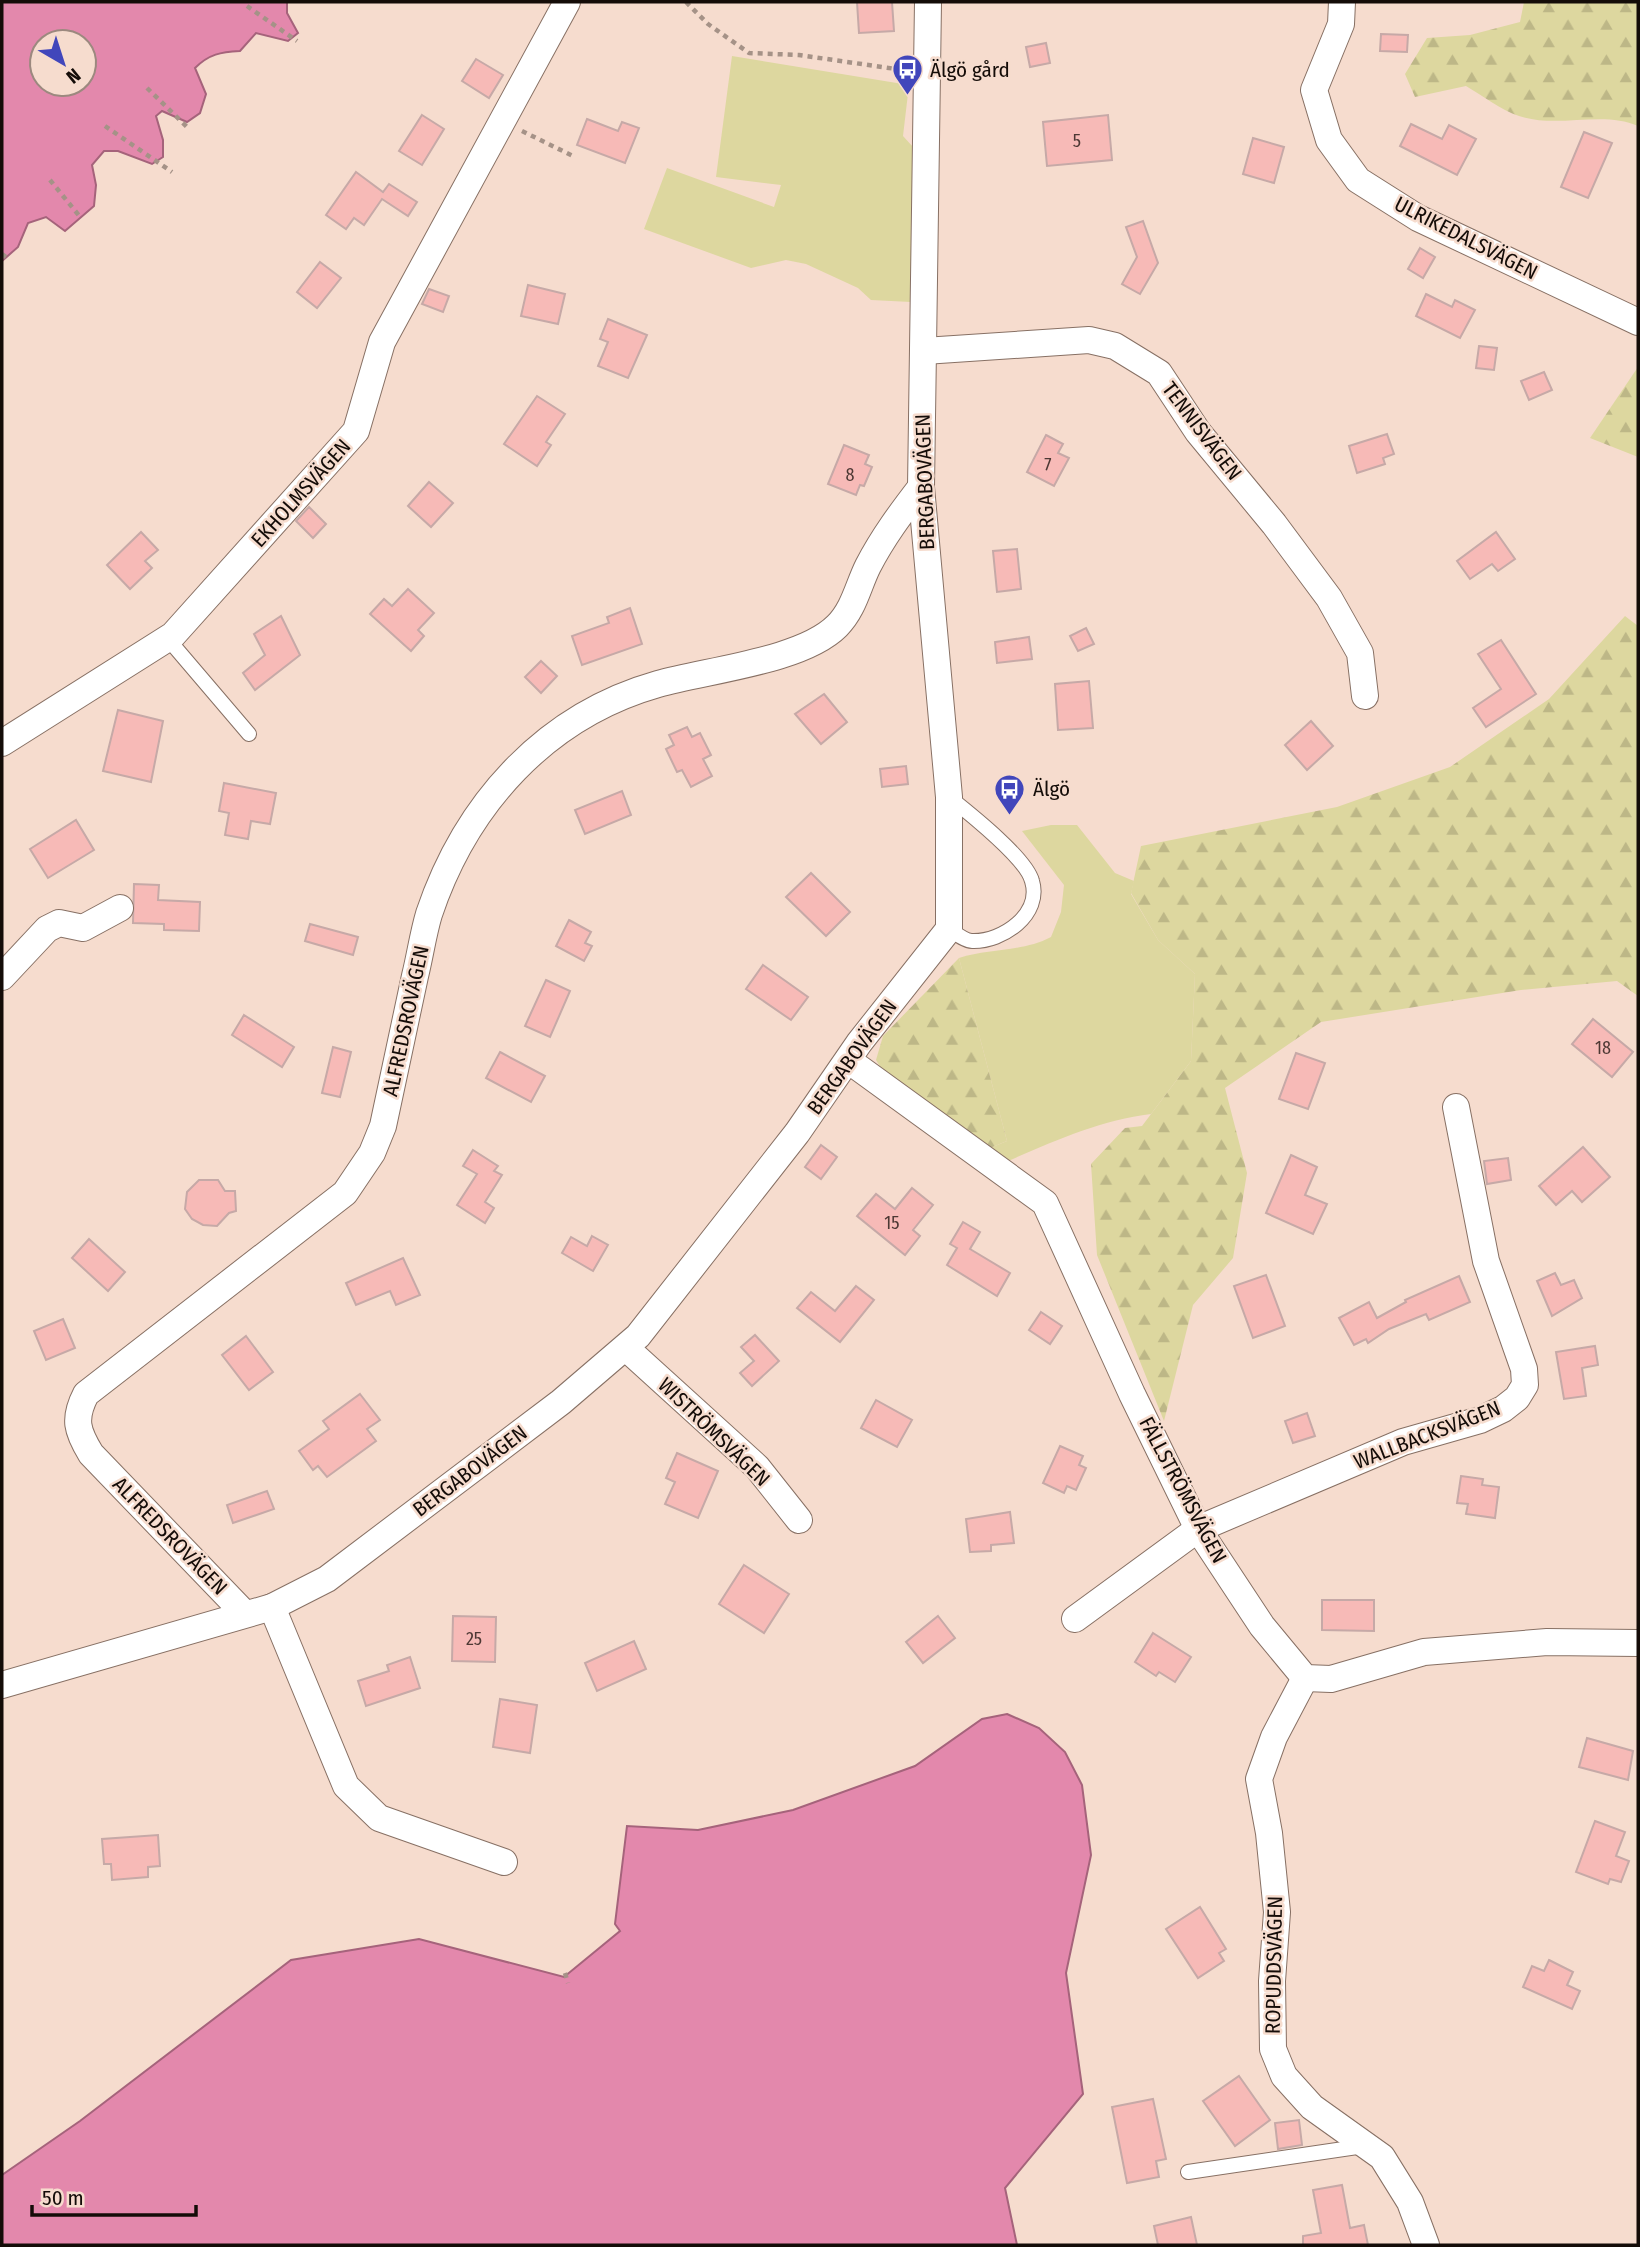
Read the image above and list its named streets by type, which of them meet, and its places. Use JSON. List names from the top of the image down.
{
  "streets": {
    "street": [
      "ULRIKEDALSVÄGEN",
      "TENNISVÄGEN",
      "BERGABOVÄGEN",
      "EKHOLMSVÄGEN",
      "ALFREDSROVÄGEN",
      "WISTRÖMSVÄGEN",
      "WALLBACKSVÄGEN",
      "FÄLLSTRÖMSVÄGEN",
      "ROPUDDSVÄGEN"
    ]
  },
  "crossings": [
    ["TENNISVÄGEN", "BERGABOVÄGEN"],
    ["BERGABOVÄGEN", "ALFREDSROVÄGEN"],
    ["BERGABOVÄGEN", "WISTRÖMSVÄGEN"],
    ["BERGABOVÄGEN", "FÄLLSTRÖMSVÄGEN"],
    ["WALLBACKSVÄGEN", "FÄLLSTRÖMSVÄGEN"],
    ["FÄLLSTRÖMSVÄGEN", "ROPUDDSVÄGEN"]
  ],
  "places": {
    "bus stop": ["Älgö gård", "Älgö"]
  },
  "house_numbers": [
    "5",
    "7",
    "8",
    "18",
    "15",
    "25"
  ],
  "scale_bar": "50 m",
  "north": "bottom right"
}
